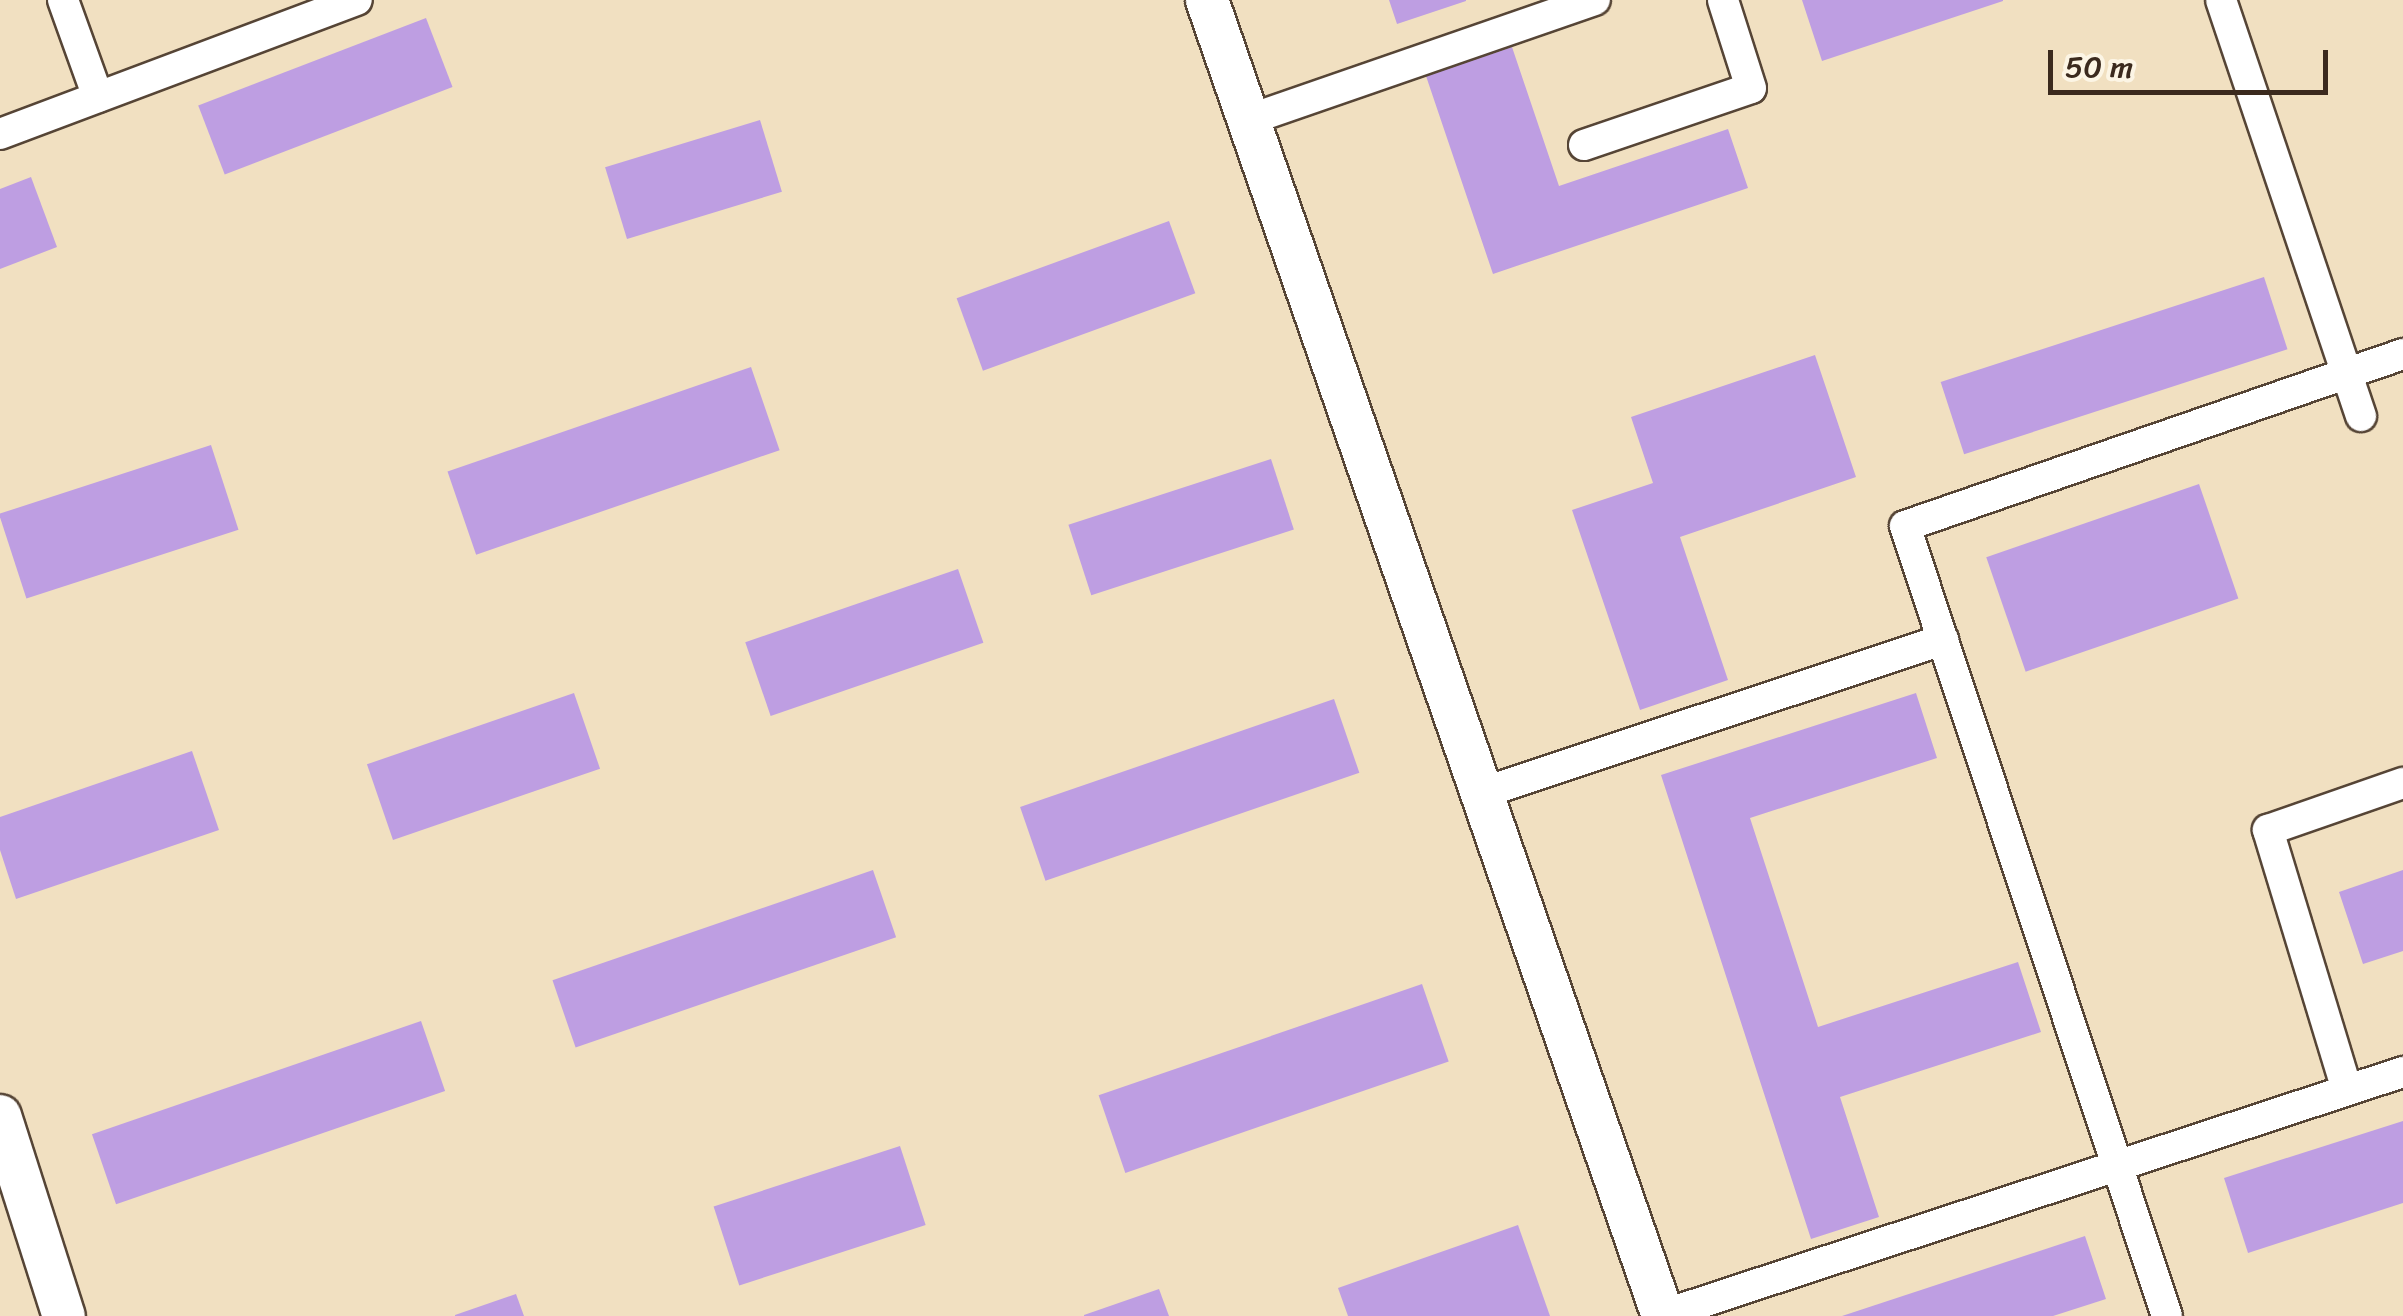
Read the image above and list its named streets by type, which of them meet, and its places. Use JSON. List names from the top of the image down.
{
  "scale_bar": "50 m"
}
